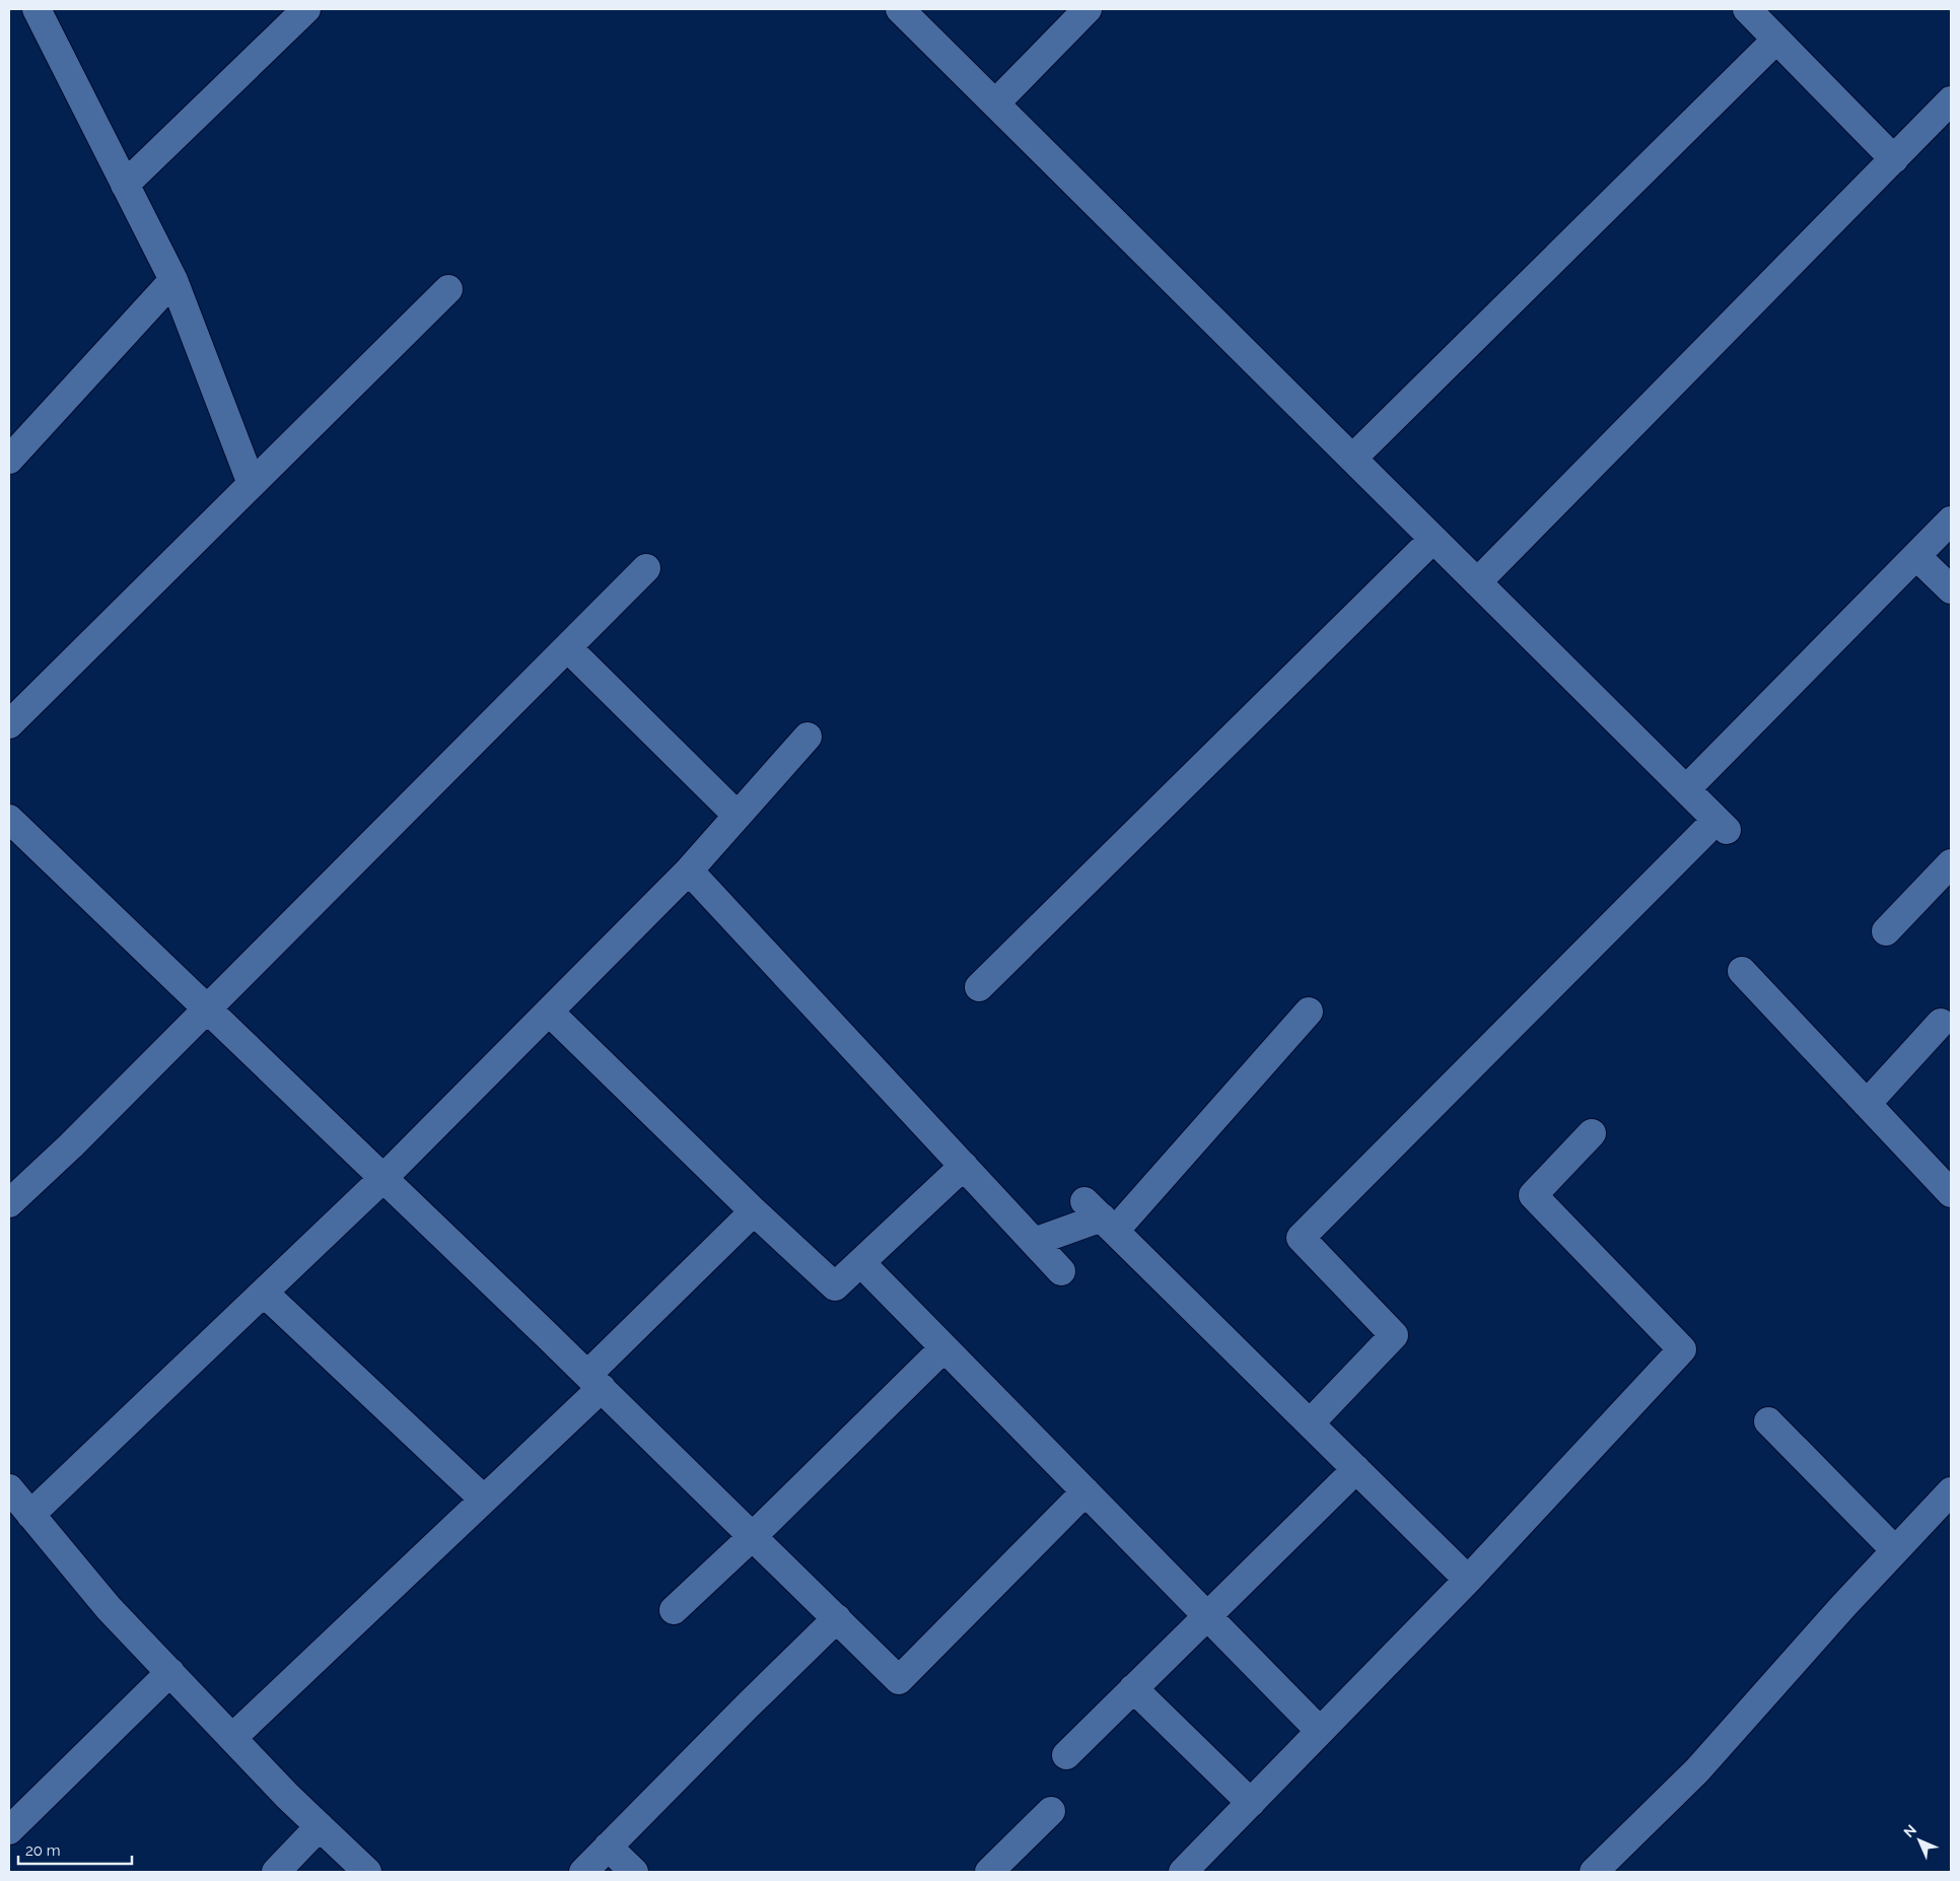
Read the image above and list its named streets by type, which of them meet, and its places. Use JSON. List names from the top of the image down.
{
  "scale_bar": "20 m",
  "north": "top left"
}
